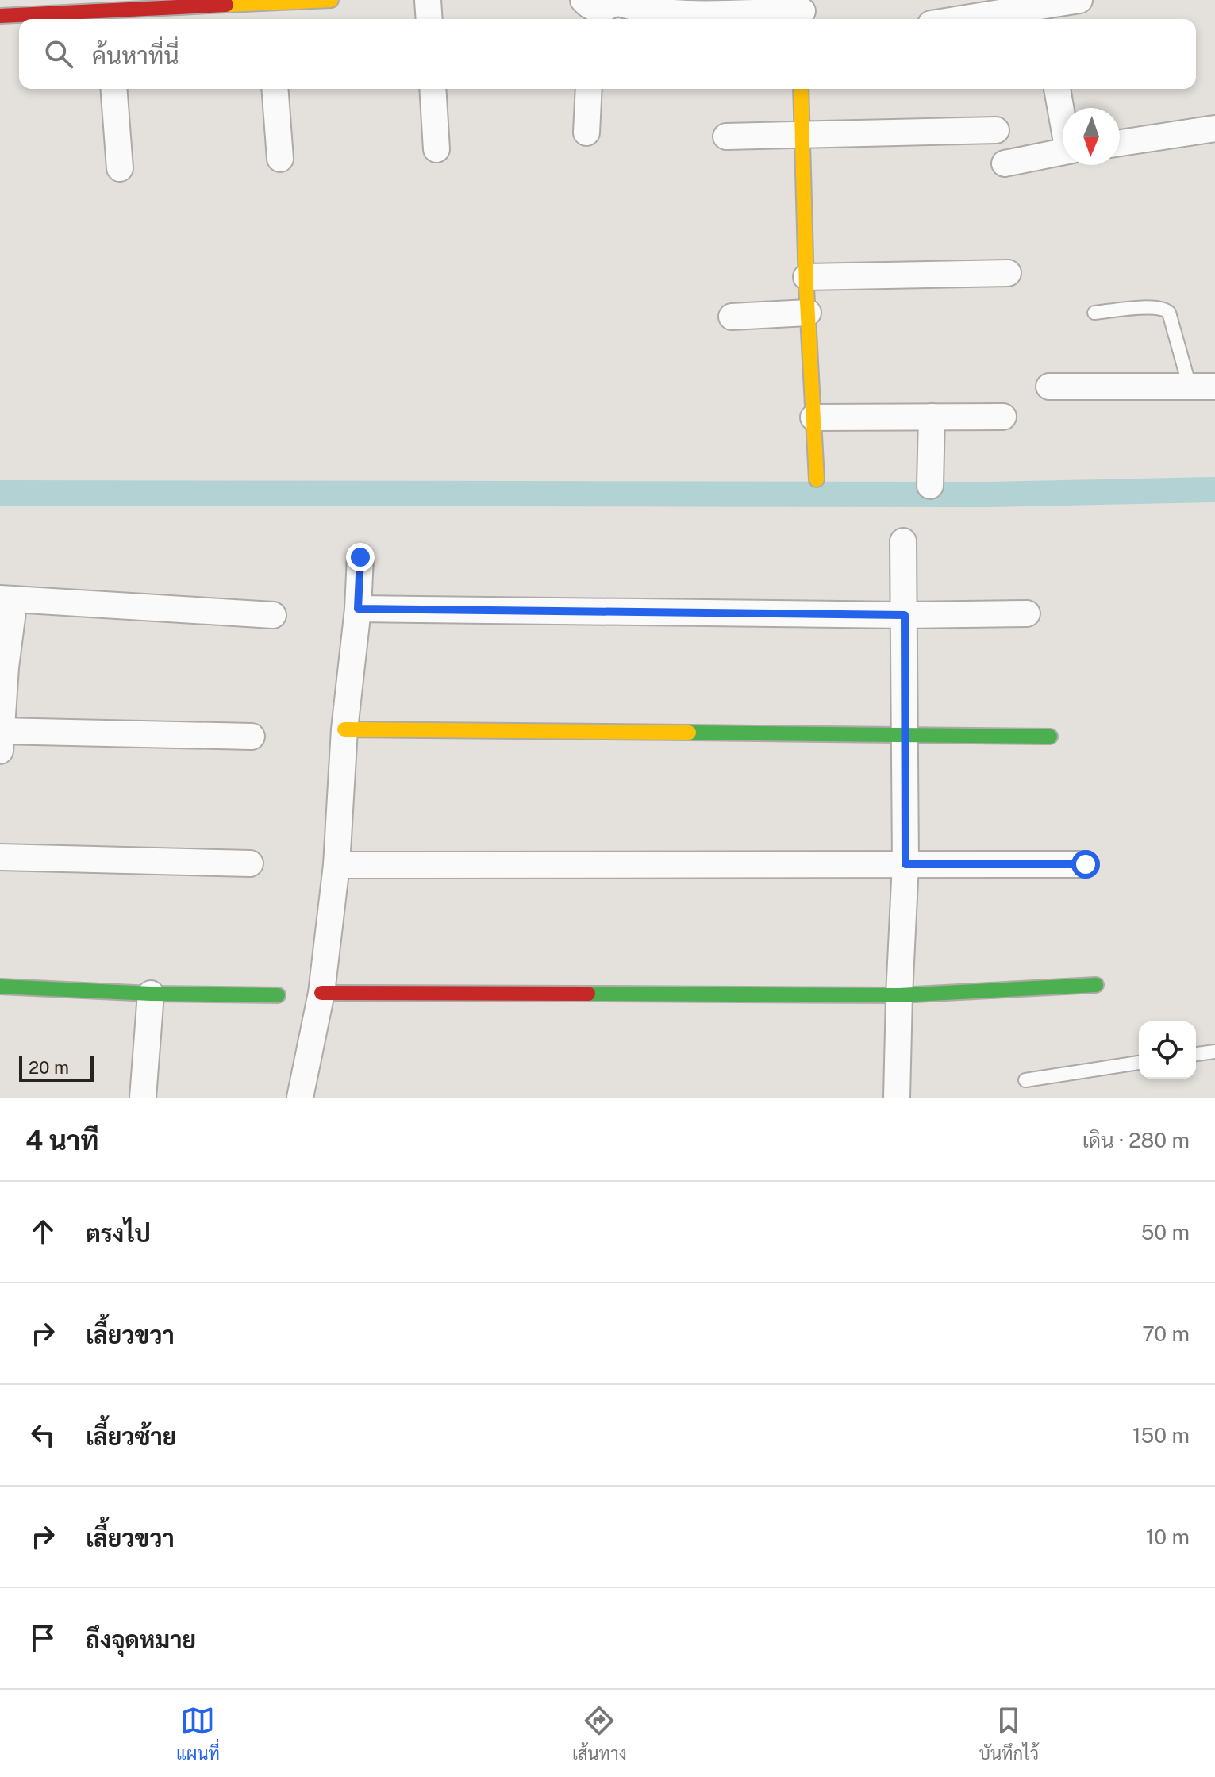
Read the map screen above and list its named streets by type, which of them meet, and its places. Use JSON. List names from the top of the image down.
{
  "scale_bar": "20 m",
  "north": "bottom",
  "page": {
    "search": "ค้นหาที่นี่",
    "scale": "20 m",
    "heading": ["4 นาที", "เดิน · 280 m"],
    "list": [
      ["ตรงไป", "50 m"],
      ["เลี้ยวขวา", "70 m"],
      ["เลี้ยวซ้าย", "150 m"],
      ["เลี้ยวขวา", "10 m"],
      "ถึงจุดหมาย"
    ],
    "nav": ["แผนที่", "เส้นทาง", "บันทึกไว้"]
  }
}
